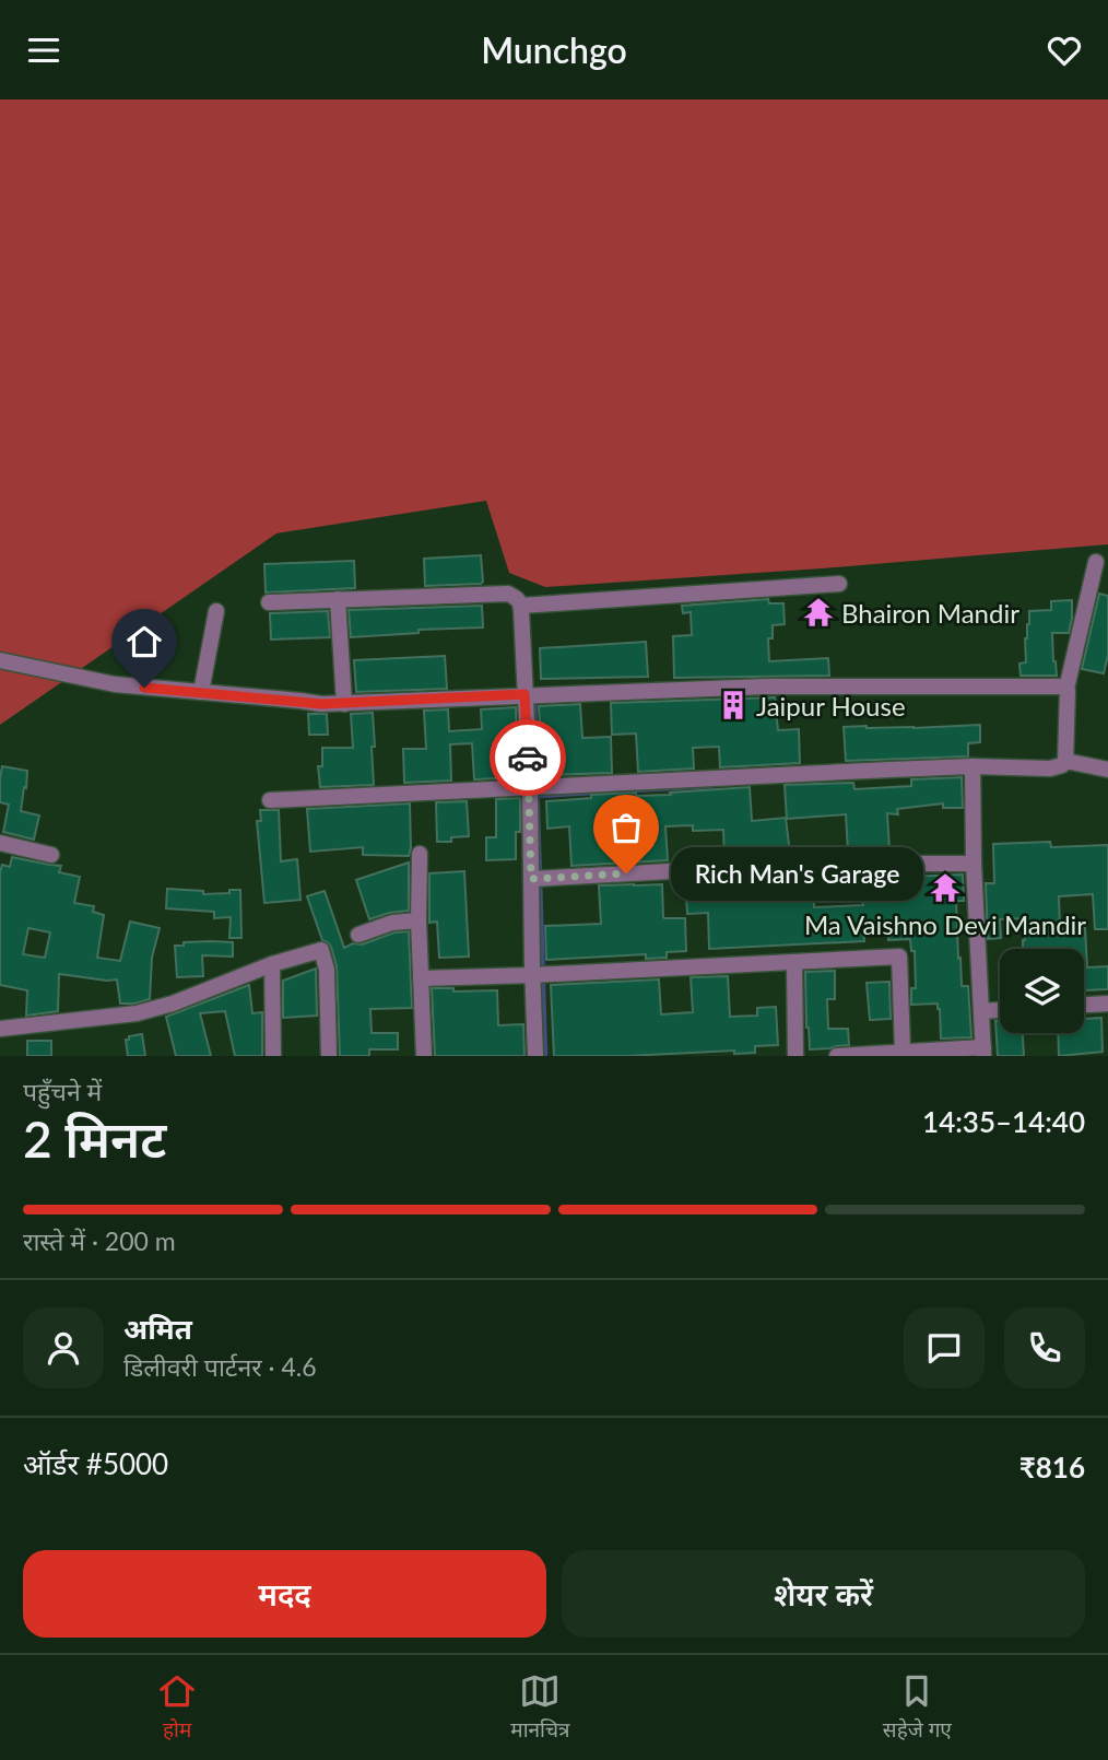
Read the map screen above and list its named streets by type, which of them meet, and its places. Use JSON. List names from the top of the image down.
{
  "places": {
    "temple": ["Bhairon Mandir", "Ma Vaishno Devi Mandir"],
    "building": ["Jaipur House"],
    "other": ["Rich Man's Garage"]
  },
  "page": {
    "header": "Munchgo",
    "bubble": "Rich Man's Garage",
    "heading": ["2 मिनट", "पहुँचने में", "14:35–14:40"],
    "panel": [
      "अमित",
      "डिलीवरी पार्टनर · 4.6",
      "ऑर्डर #5000",
      "₹816"
    ],
    "bar": "रास्ते में · 200 m",
    "buttons": ["मदद", "शेयर करें"],
    "tabs": ["होम", "मानचित्र", "सहेजे गए"]
  }
}
